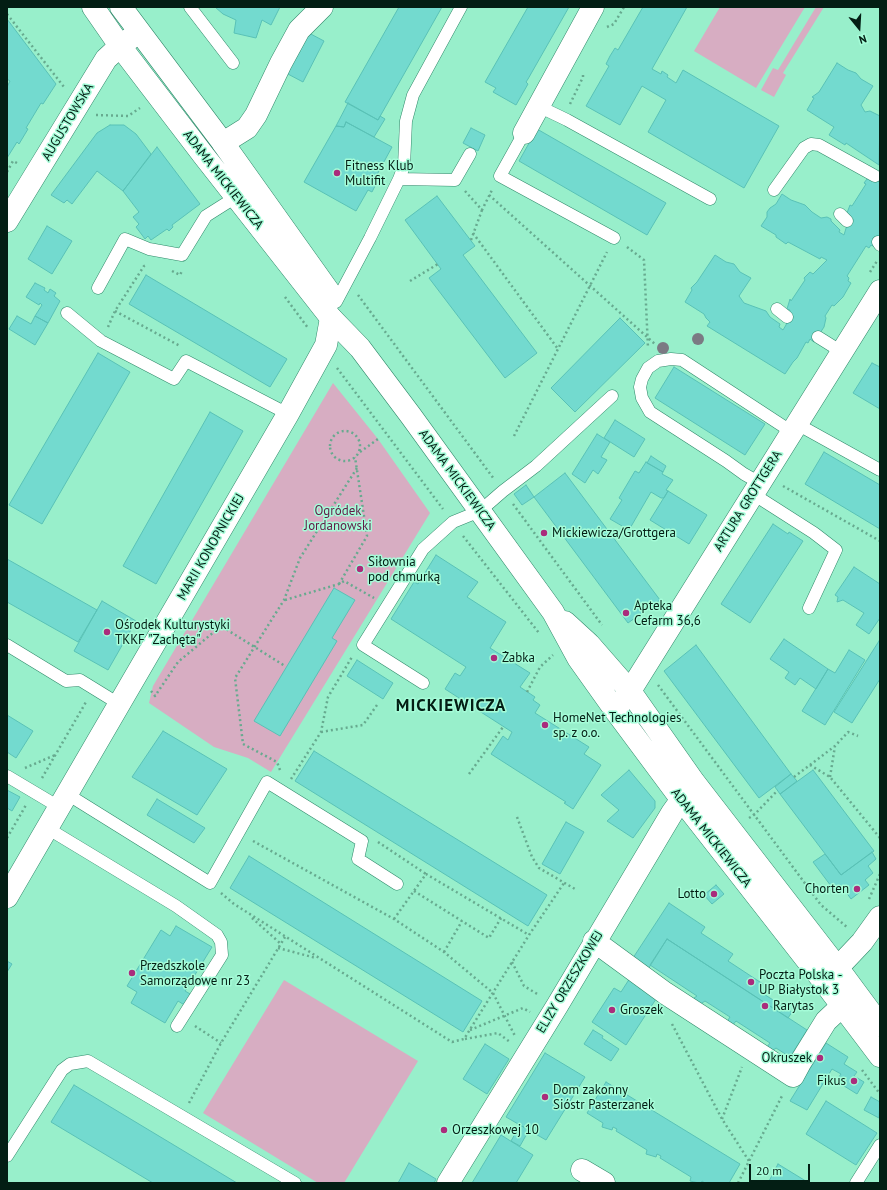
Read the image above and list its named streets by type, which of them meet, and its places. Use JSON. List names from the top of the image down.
{
  "streets": {
    "street": [
      "AUGUSTOWSKA",
      "ADAMA MICKIEWICZA",
      "ARTURA GROTTGERA",
      "MARII KONOPNICKIEJ",
      "ELIZY ORZESZKOWEJ"
    ]
  },
  "crossings": [
    ["AUGUSTOWSKA", "ADAMA MICKIEWICZA"],
    ["ADAMA MICKIEWICZA", "ARTURA GROTTGERA"],
    ["ADAMA MICKIEWICZA", "MARII KONOPNICKIEJ"],
    ["ADAMA MICKIEWICZA", "ELIZY ORZESZKOWEJ"]
  ],
  "districts": ["MICKIEWICZA"],
  "parks": ["Ogródek Jordanowski"],
  "places": [
    "Fitness Klub Multifit",
    "Mickiewicza/Grottgera",
    "Siłownia pod chmurką",
    "Apteka Cefarm 36,6",
    "Ośrodek Kulturystyki TKKF \"Zachęta\"",
    "Żabka",
    "HomeNet Technologies sp. z o.o.",
    "Chorten",
    "Lotto",
    "Przedszkole Samorządowe nr 23",
    "Poczta Polska - UP Białystok 3",
    "Rarytas",
    "Groszek",
    "Okruszek",
    "Fikus",
    "Dom zakonny Sióstr Pasterzanek",
    "Orzeszkowej 10"
  ],
  "scale_bar": "20 m",
  "north": "bottom"
}
